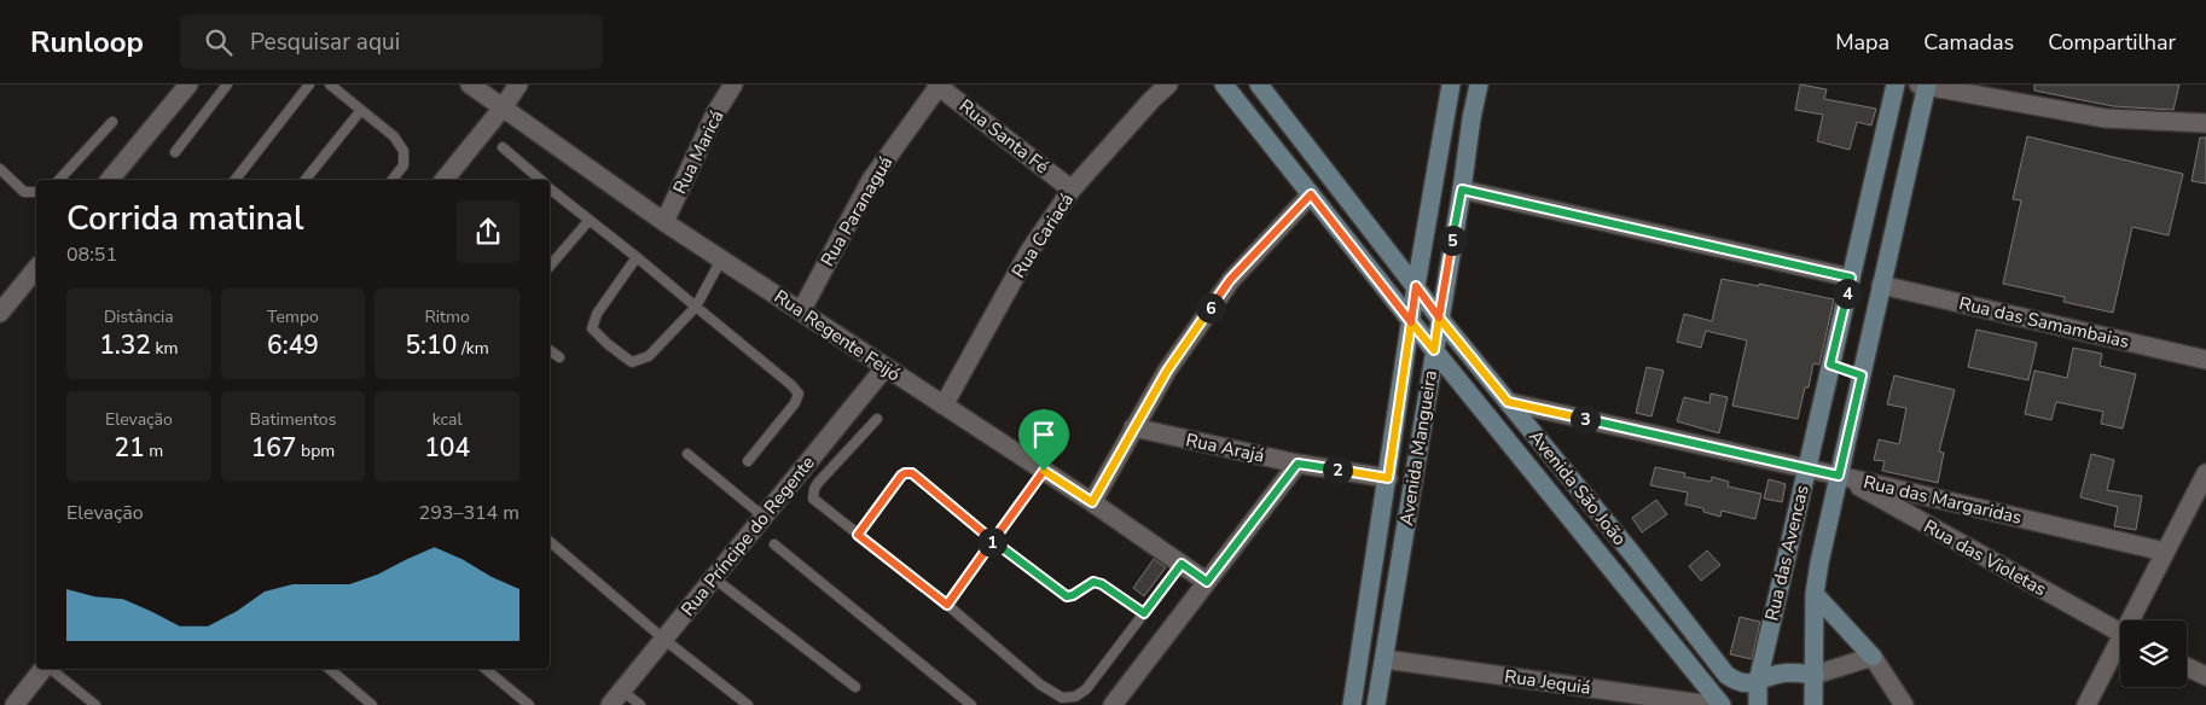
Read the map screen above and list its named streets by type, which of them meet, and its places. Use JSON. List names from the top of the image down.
{
  "streets": {
    "street": [
      "Rua Santa Fé",
      "Rua Maricá",
      "Rua Paranaguá",
      "Rua Cariacá",
      "Rua das Samambaias",
      "Rua Regente Feijó",
      "Rua Arajá",
      "Avenida Mangueira",
      "Avenida São João",
      "Rua das Margaridas",
      "Rua Príncipe do Regente",
      "Rua das Avencas",
      "Rua das Violetas",
      "Rua Jequiá"
    ]
  },
  "crossings": [
    ["Rua Santa Fé", "Rua Paranaguá"],
    ["Rua Santa Fé", "Rua Cariacá"],
    ["Rua Maricá", "Rua Regente Feijó"],
    ["Rua Paranaguá", "Rua Regente Feijó"],
    ["Rua Cariacá", "Rua Regente Feijó"],
    ["Rua das Samambaias", "Rua das Avencas"],
    ["Rua Regente Feijó", "Rua Príncipe do Regente"],
    ["Rua Arajá", "Avenida Mangueira"],
    ["Avenida Mangueira", "Avenida São João"],
    ["Avenida Mangueira", "Rua Jequiá"],
    ["Avenida São João", "Rua das Margaridas"],
    ["Avenida São João", "Rua das Avencas"],
    ["Rua das Margaridas", "Rua das Avencas"],
    ["Rua das Margaridas", "Rua das Violetas"],
    ["Rua das Avencas", "Rua das Violetas"]
  ],
  "page": {
    "header": "Runloop",
    "search": "Pesquisar aqui",
    "nav": ["Mapa", "Camadas", "Compartilhar"],
    "heading": ["Corrida matinal", "08:51"],
    "pins": [
      "5",
      "4",
      "6",
      "3",
      "2",
      "1"
    ],
    "stats": [
      ["Distância", "1.32 km"],
      ["Tempo", "6:49"],
      ["Ritmo", "5:10 /km"],
      ["Elevação", "21 m"],
      ["Batimentos", "167 bpm"],
      ["kcal", "104"]
    ],
    "chart": ["Elevação", "293–314 m"]
  }
}
